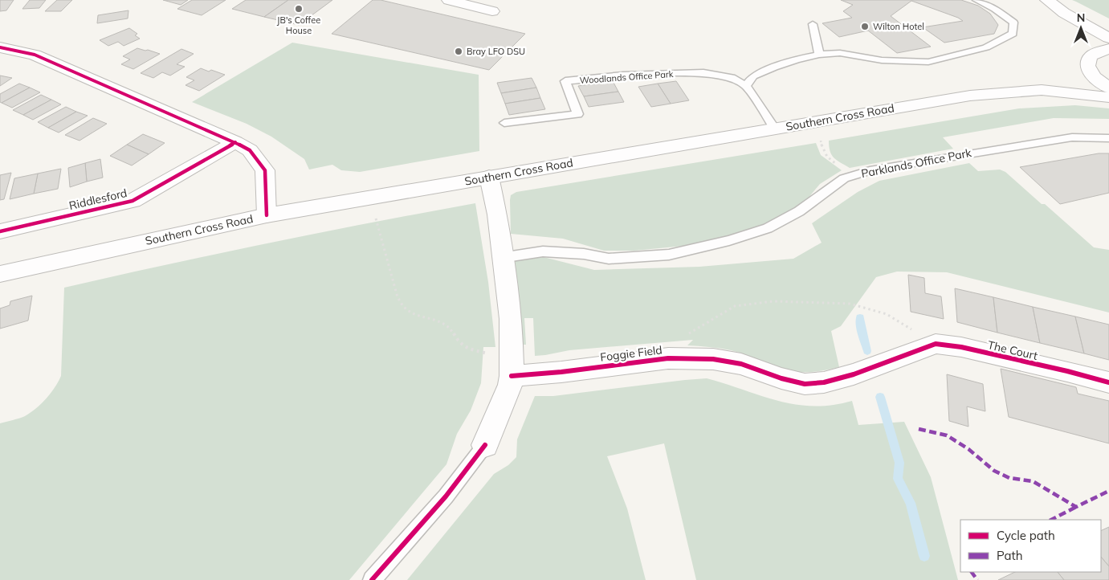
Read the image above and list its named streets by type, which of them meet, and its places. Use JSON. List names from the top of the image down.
{
  "streets": {
    "street": [
      "Southern Cross Road",
      "Riddlesford",
      "The Court",
      "Foggie Field"
    ],
    "lane": ["Woodlands Office Park", "Parklands Office Park"]
  },
  "crossings": [
    ["The Court", "Foggie Field"]
  ],
  "places": ["JB's Coffee House", "Wilton Hotel", "Bray LFO DSU"],
  "legend": ["Cycle path", "Path"],
  "north": "top"
}
